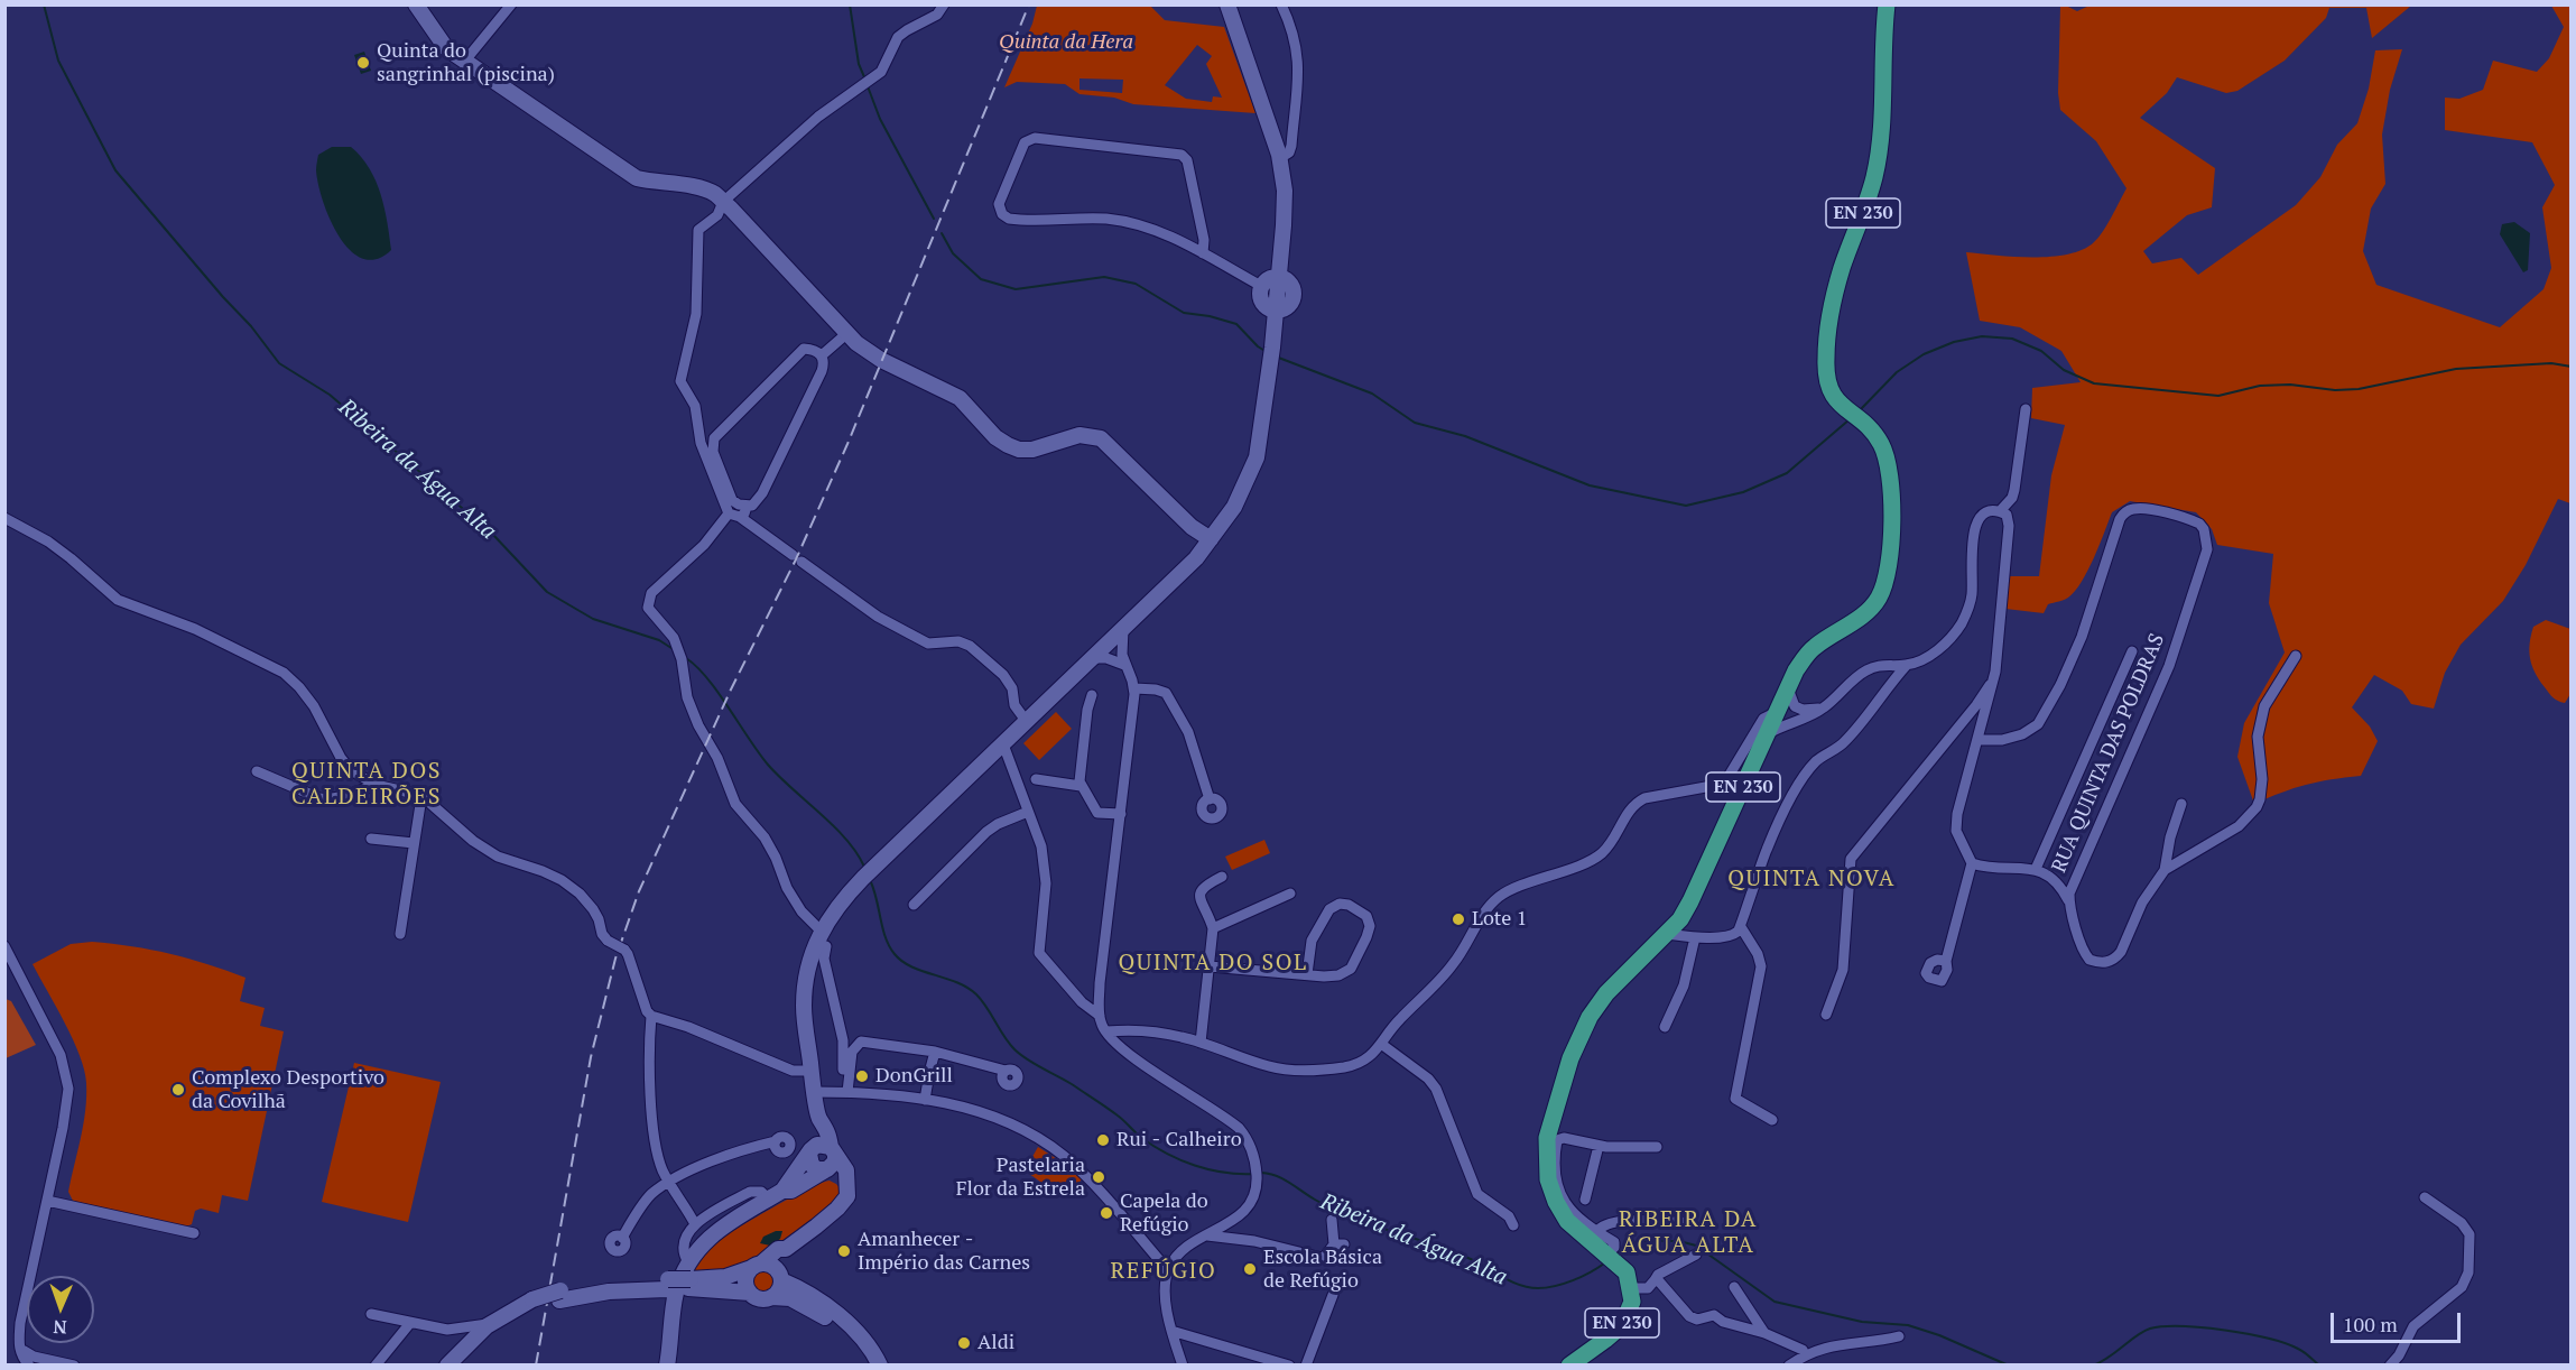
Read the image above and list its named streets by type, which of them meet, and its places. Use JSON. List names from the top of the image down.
{
  "streets": {
    "main road": ["EN 230"],
    "street": ["RUA QUINTA DAS POLDRAS"]
  },
  "districts": [
    "QUINTA DOS CALDEIRÕES",
    "QUINTA NOVA",
    "QUINTA DO SOL",
    "RIBEIRA DA ÁGUA ALTA",
    "REFÚGIO"
  ],
  "water": ["Ribeira da Água Alta"],
  "parks": ["Quinta da Hera"],
  "places": [
    "Quinta do sangrinhal (piscina)",
    "Lote 1",
    "DonGrill",
    "Complexo Desportivo da Covilhã",
    "Rui - Calheiro",
    "Pastelaria Flor da Estrela",
    "Capela do Refúgio",
    "Amanhecer - Império das Carnes",
    "Escola Básica de Refúgio",
    "Aldi"
  ],
  "scale_bar": "100 m",
  "north": "bottom"
}
